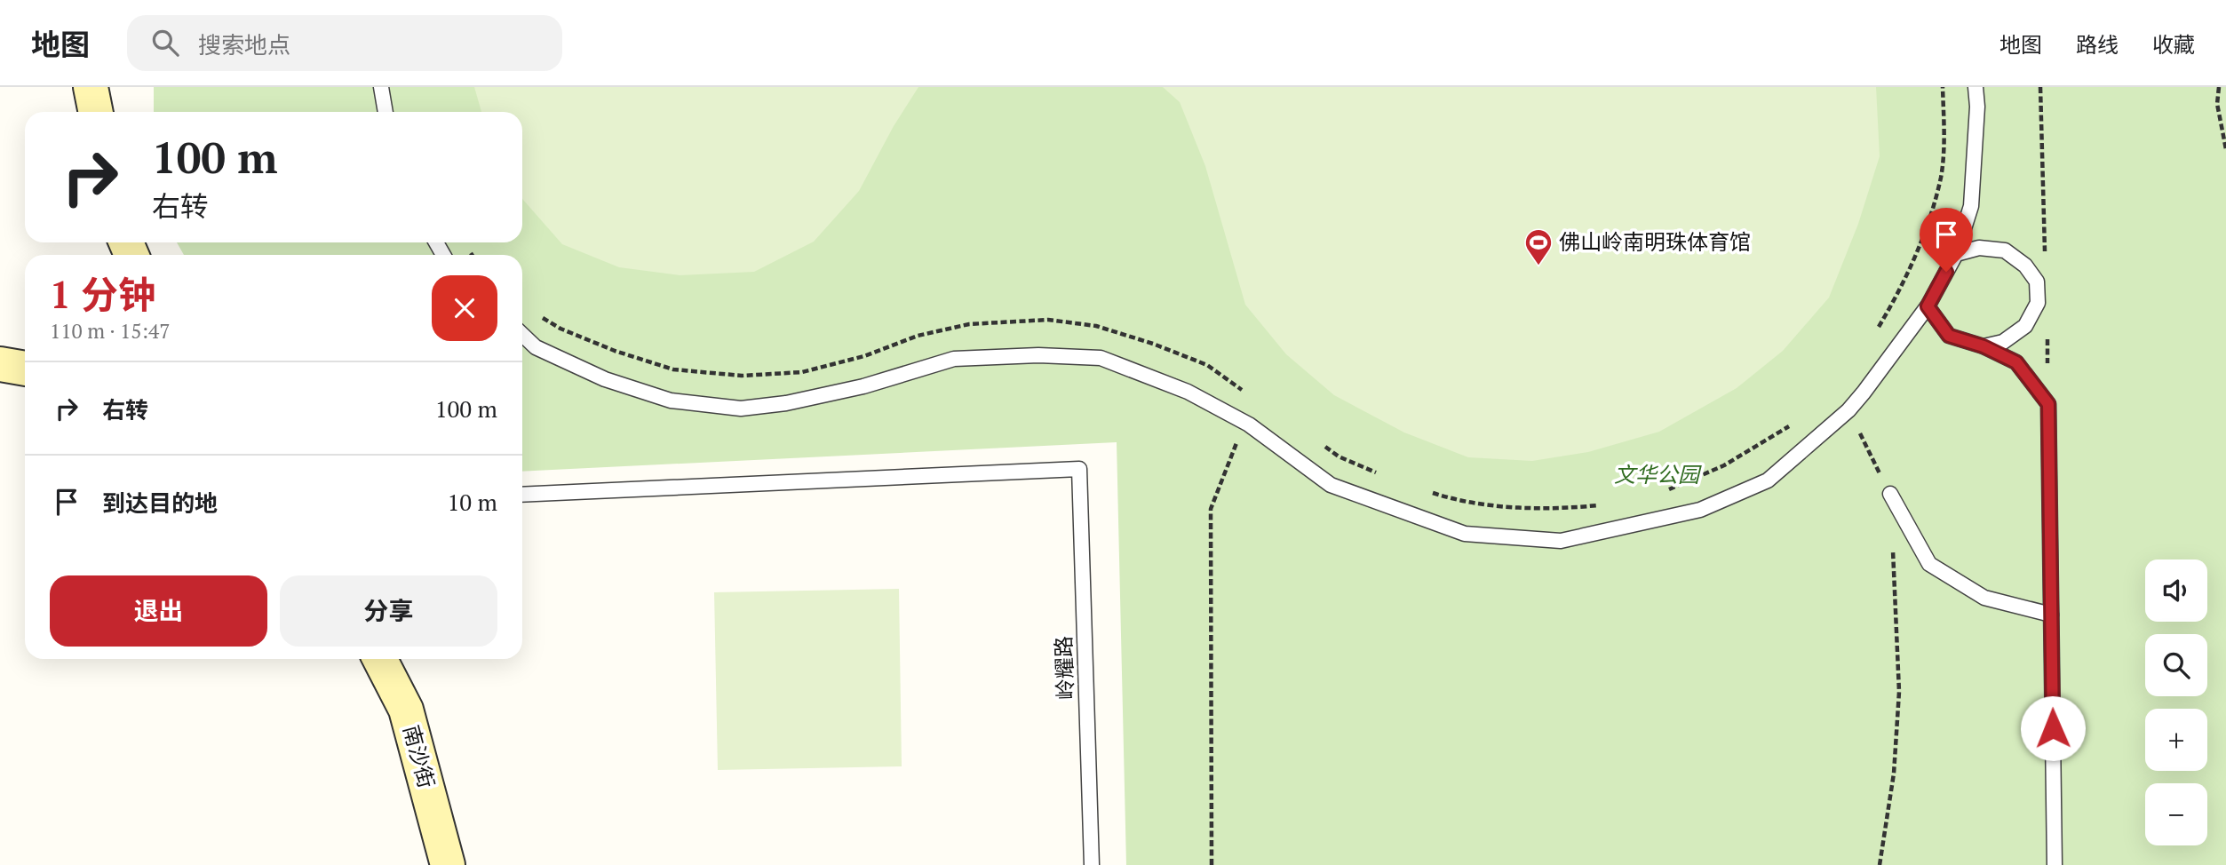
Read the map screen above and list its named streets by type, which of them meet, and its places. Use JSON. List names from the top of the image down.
{
  "streets": {
    "street": ["南沙街"],
    "lane": ["岭耀路"]
  },
  "parks": ["文华公园"],
  "places": {
    "sports": ["佛山岭南明珠体育馆"]
  },
  "page": {
    "header": "地图",
    "search": "搜索地点",
    "nav": ["地图", "路线", "收藏"],
    "turn": ["100 m", "右转"],
    "heading": ["1 分钟", "110 m · 15:47"],
    "list": [
      {
        "name": "右转",
        "value": "100 m"
      },
      {
        "name": "到达目的地",
        "value": "10 m"
      }
    ],
    "map_buttons": ["+", "−"],
    "buttons": ["退出", "分享"]
  }
}
